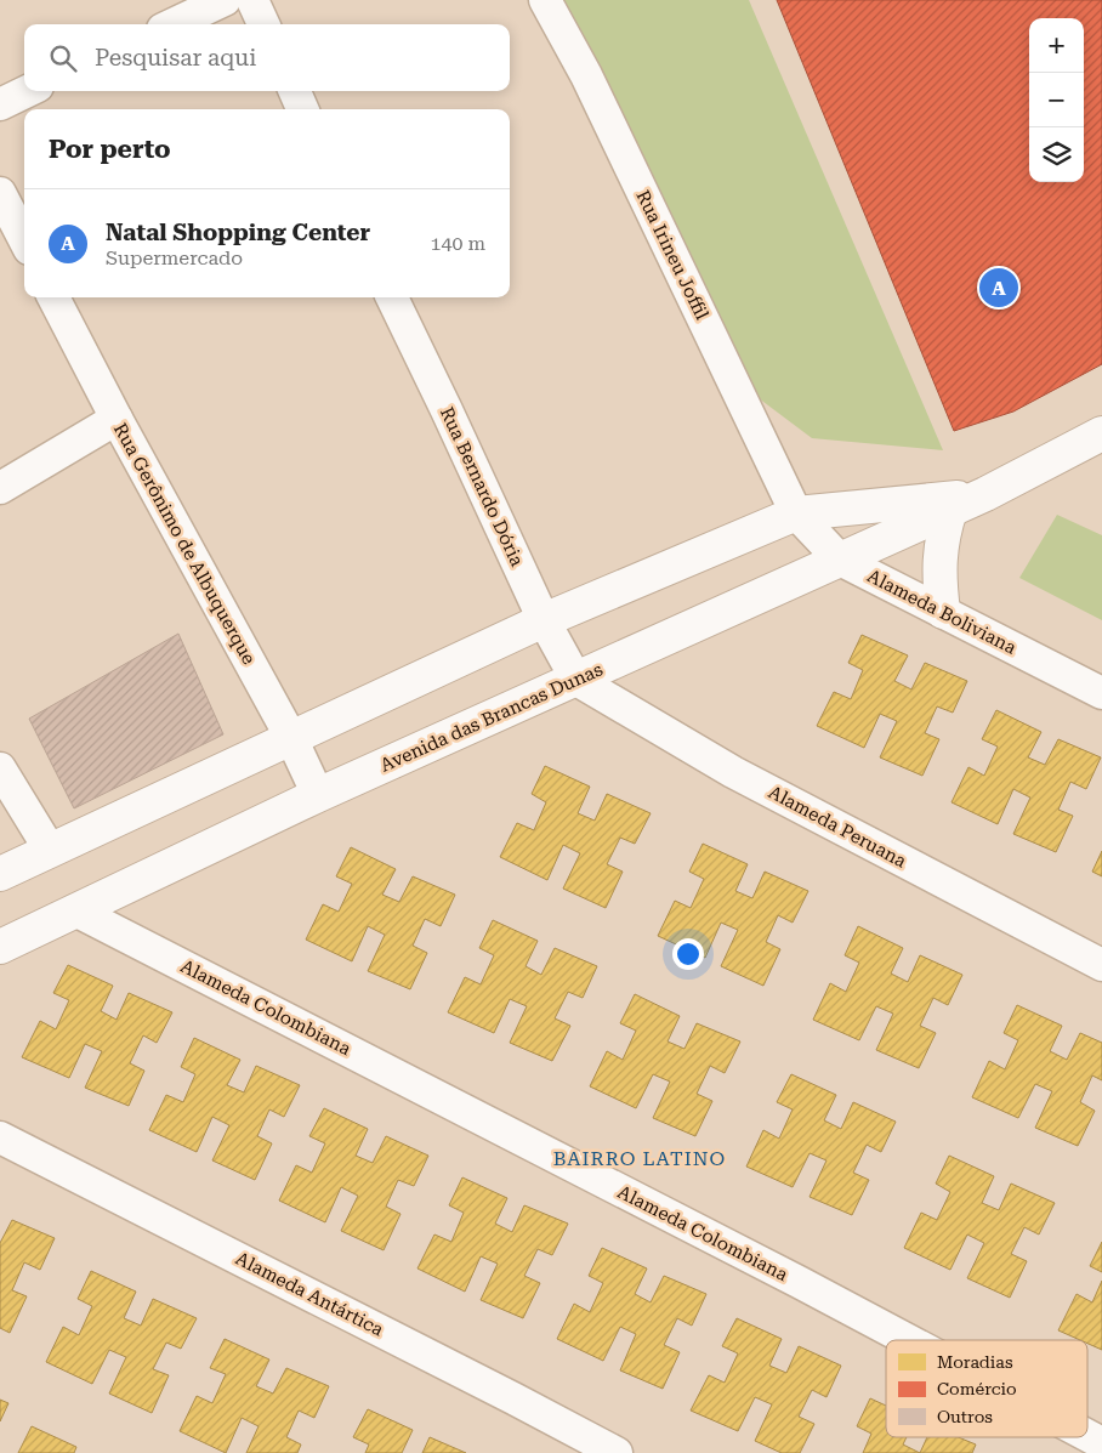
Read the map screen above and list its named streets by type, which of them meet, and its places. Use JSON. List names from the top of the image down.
{
  "streets": {
    "main road": ["Avenida das Brancas Dunas"],
    "street": [
      "Rua Irineu Joffil",
      "Rua Bernardo Dória",
      "Rua Gerônimo de Albuquerque",
      "Alameda Boliviana",
      "Alameda Peruana",
      "Alameda Colombiana",
      "Alameda Antártica"
    ]
  },
  "crossings": [
    ["Rua Irineu Joffil", "Alameda Boliviana"],
    ["Rua Irineu Joffil", "Avenida das Brancas Dunas"],
    ["Rua Bernardo Dória", "Avenida das Brancas Dunas"],
    ["Rua Bernardo Dória", "Alameda Peruana"],
    ["Rua Gerônimo de Albuquerque", "Avenida das Brancas Dunas"],
    ["Alameda Boliviana", "Avenida das Brancas Dunas"],
    ["Avenida das Brancas Dunas", "Alameda Peruana"],
    ["Avenida das Brancas Dunas", "Alameda Colombiana"]
  ],
  "districts": ["BAIRRO LATINO"],
  "legend": ["Moradias", "Comércio", "Outros"],
  "page": {
    "map_buttons": ["+", "−"],
    "search": "Pesquisar aqui",
    "heading": "Por perto",
    "list": [
      {
        "mark": "A",
        "name": "Natal Shopping Center",
        "note": "Supermercado",
        "value": "140 m"
      }
    ],
    "pins": "A"
  }
}
